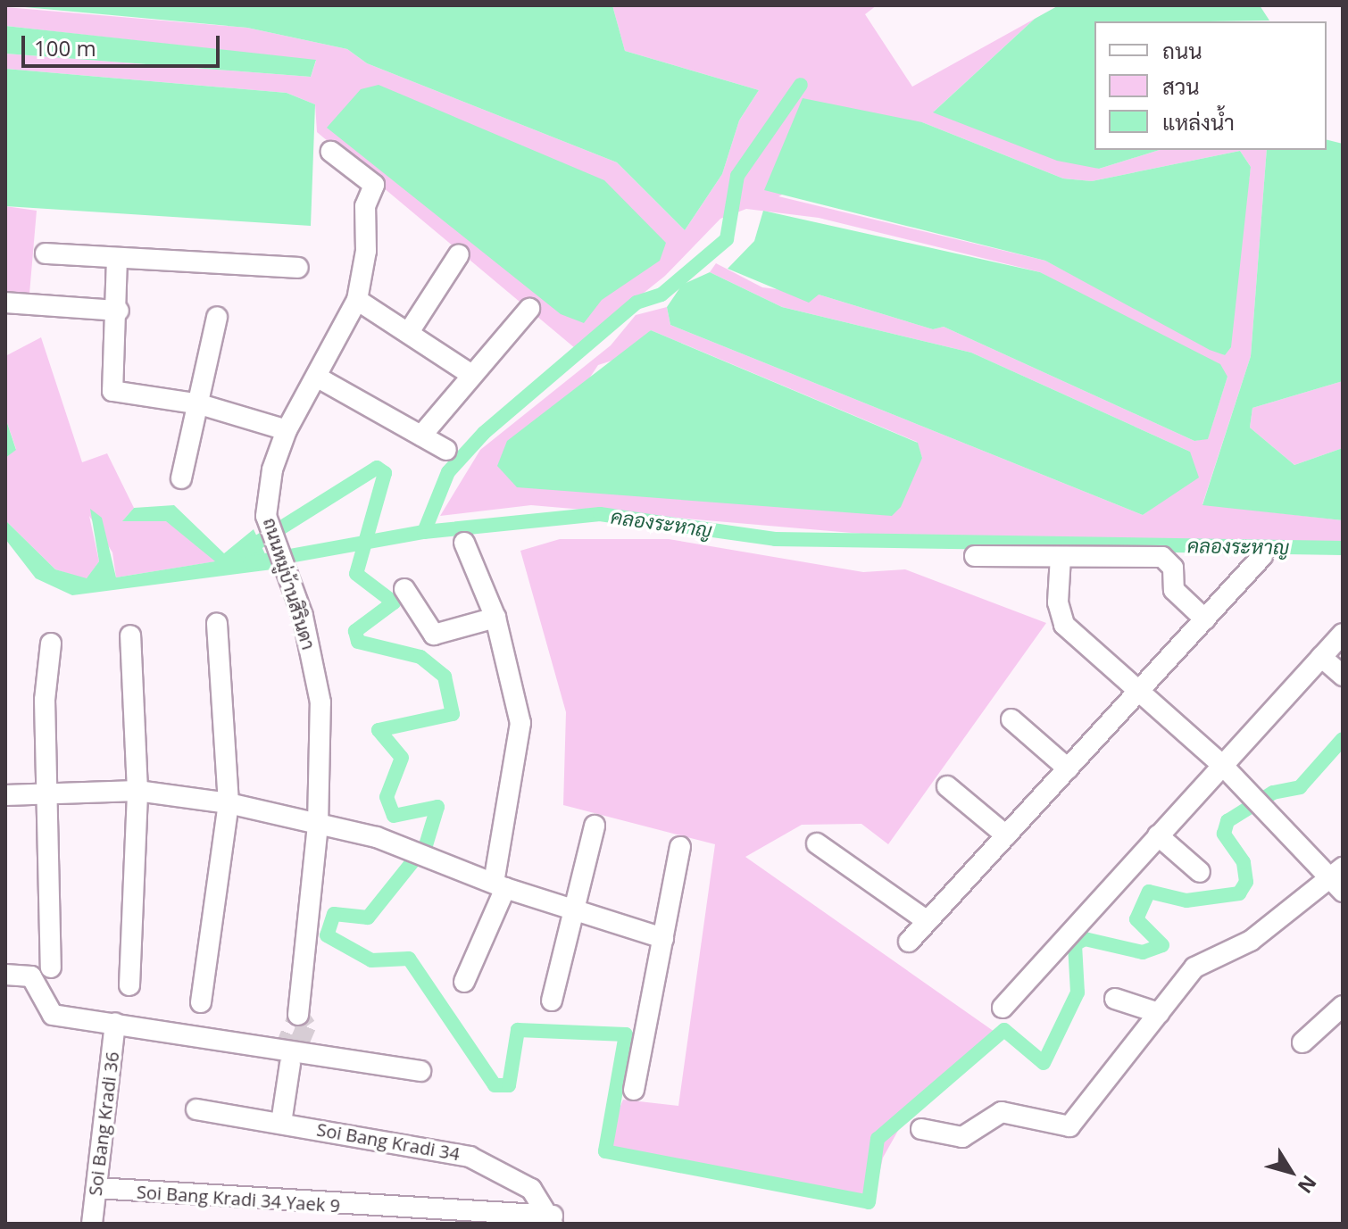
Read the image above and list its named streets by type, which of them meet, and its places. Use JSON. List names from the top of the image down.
{
  "streets": {
    "street": [
      "ถนนหมู่บ้านสิรินดา",
      "Soi Bang Kradi 36",
      "Soi Bang Kradi 34",
      "Soi Bang Kradi 34 Yaek 9"
    ]
  },
  "crossings": [
    ["Soi Bang Kradi 36", "Soi Bang Kradi 34 Yaek 9"],
    ["Soi Bang Kradi 34", "Soi Bang Kradi 34 Yaek 9"]
  ],
  "water": ["คลองระหาญ"],
  "legend": ["ถนน", "สวน", "แหล่งน้ำ"],
  "scale_bar": "100 m",
  "north": "bottom right"
}
